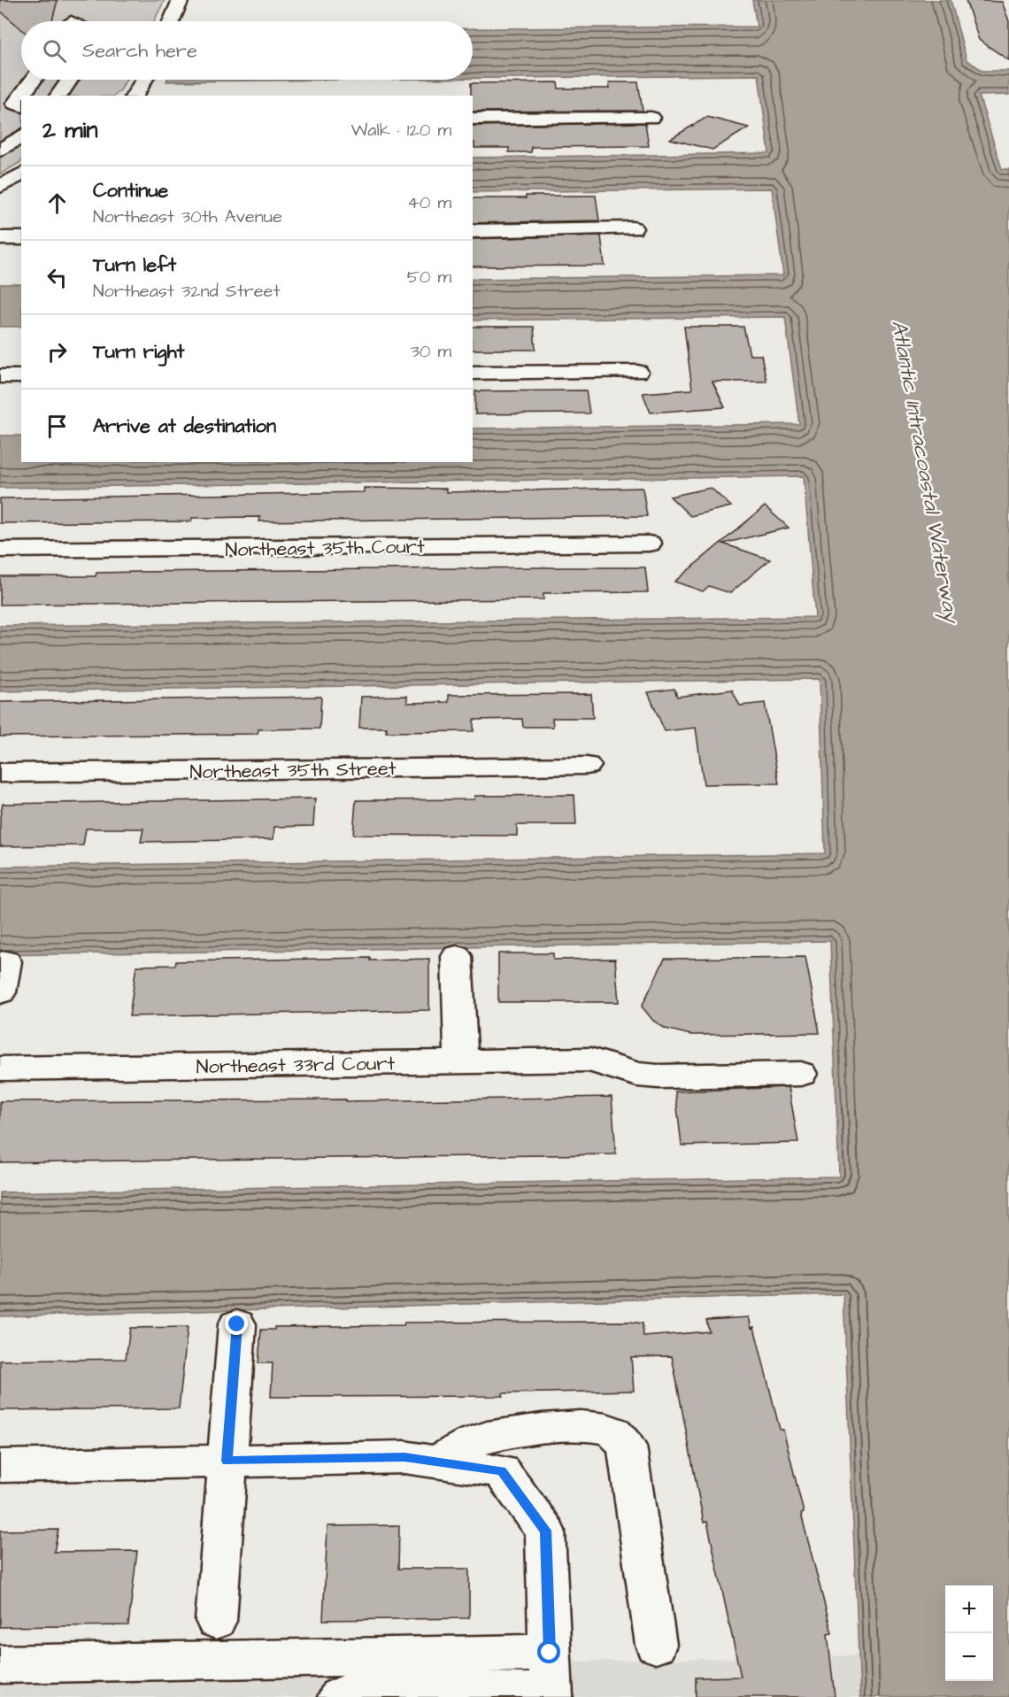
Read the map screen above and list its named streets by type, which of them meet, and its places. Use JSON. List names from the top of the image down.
{
  "streets": {
    "street": ["Northeast 35th Court", "Northeast 35th Street", "Northeast 33rd Court"]
  },
  "water": ["Atlantic Intracoastal Waterway"],
  "page": {
    "search": "Search here",
    "heading": ["2 min", "Walk · 120 m"],
    "list": [
      ["Continue", "Northeast 30th Avenue", "40 m"],
      ["Turn left", "Northeast 32nd Street", "50 m"],
      ["Turn right", "30 m"],
      "Arrive at destination"
    ],
    "map_buttons": ["+", "−"]
  }
}
